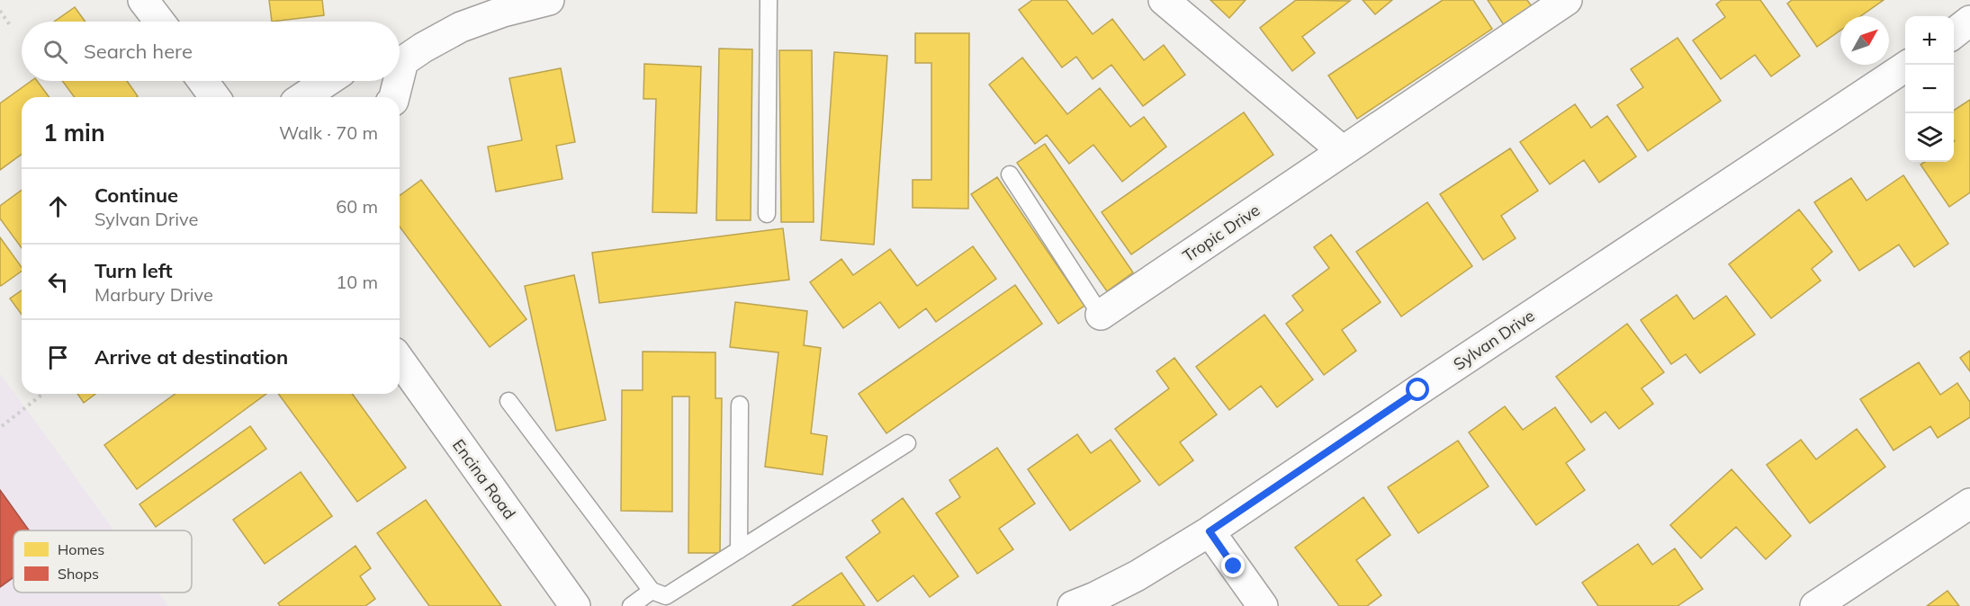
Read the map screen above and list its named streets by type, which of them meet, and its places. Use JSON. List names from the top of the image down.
{
  "streets": {
    "street": ["Tropic Drive", "Sylvan Drive", "Encina Road"]
  },
  "legend": ["Homes", "Shops"],
  "north": "top right",
  "page": {
    "map_buttons": ["+", "−"],
    "search": "Search here",
    "heading": ["1 min", "Walk · 70 m"],
    "list": [
      ["Continue", "Sylvan Drive", "60 m"],
      ["Turn left", "Marbury Drive", "10 m"],
      "Arrive at destination"
    ]
  }
}
